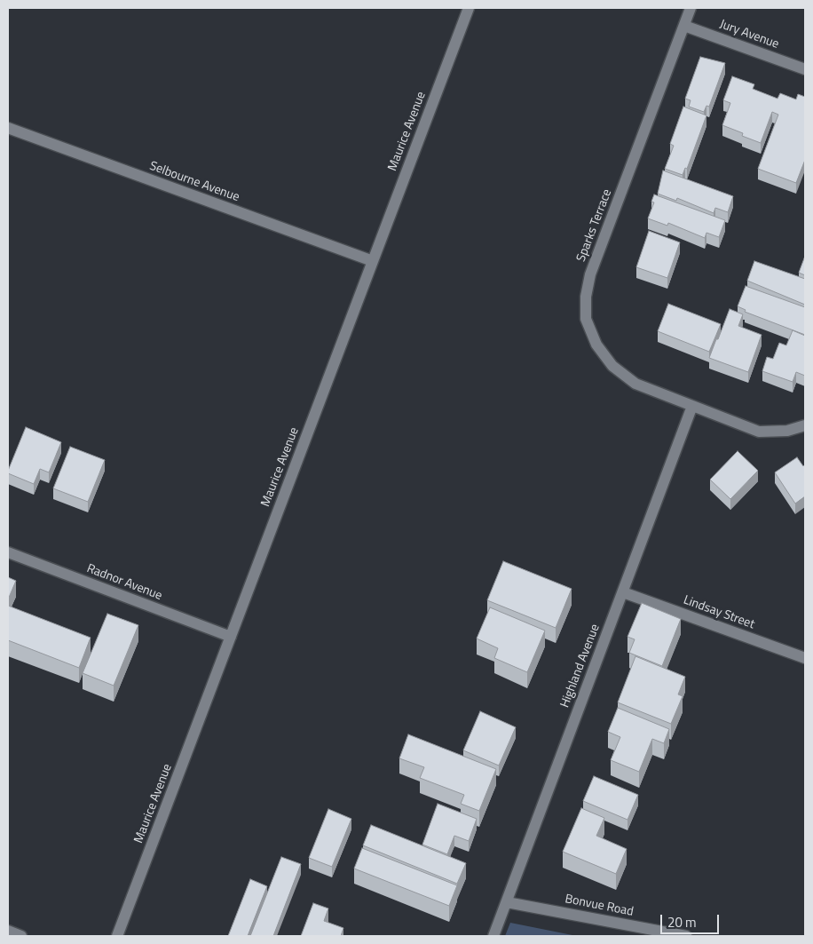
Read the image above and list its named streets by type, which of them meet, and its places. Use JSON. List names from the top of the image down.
{
  "streets": {
    "street": [
      "Jury Avenue",
      "Maurice Avenue",
      "Selbourne Avenue",
      "Sparks Terrace",
      "Radnor Avenue",
      "Lindsay Street",
      "Highland Avenue",
      "Bonvue Road"
    ]
  },
  "crossings": [
    ["Jury Avenue", "Sparks Terrace"],
    ["Maurice Avenue", "Selbourne Avenue"],
    ["Maurice Avenue", "Radnor Avenue"],
    ["Sparks Terrace", "Highland Avenue"],
    ["Lindsay Street", "Highland Avenue"],
    ["Highland Avenue", "Bonvue Road"]
  ],
  "scale_bar": "20 m"
}
